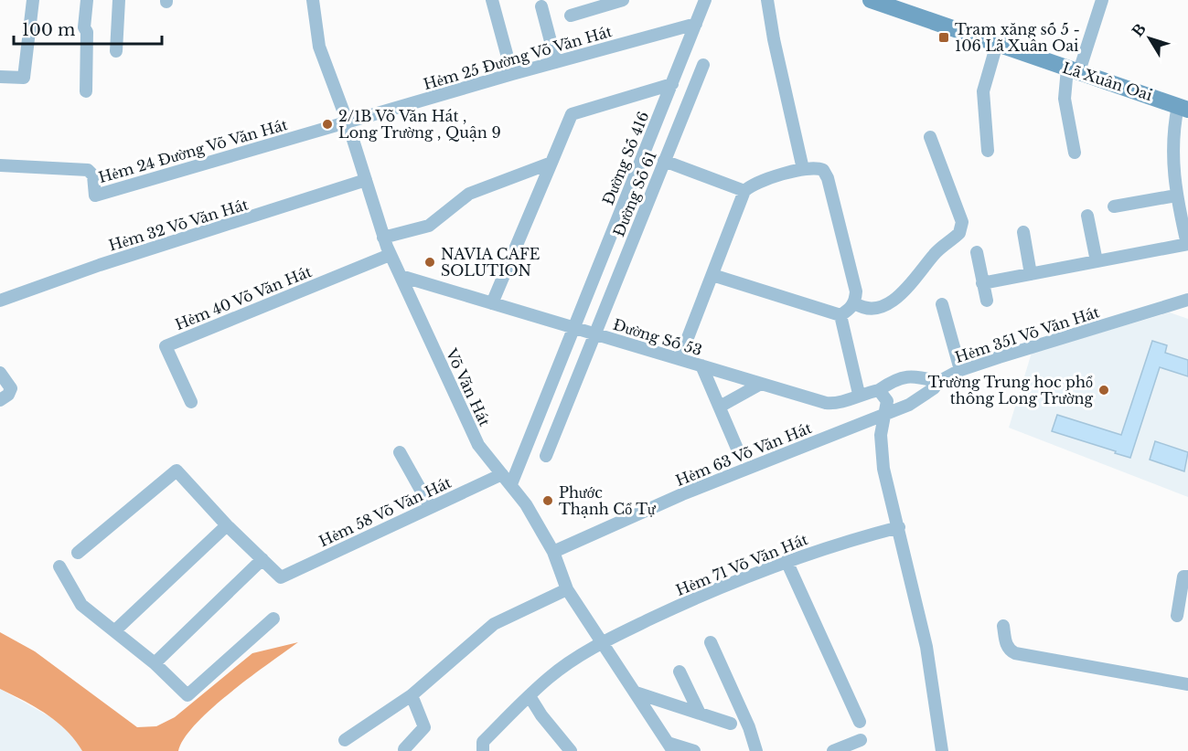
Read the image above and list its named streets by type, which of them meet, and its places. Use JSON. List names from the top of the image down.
{
  "streets": {
    "main road": ["Lã Xuân Oai"],
    "street": [
      "Hẻm 25 Đường Võ Văn Hát",
      "Hẻm 24 Đường Võ Văn Hát",
      "Đường Số 416",
      "Đường Số 61",
      "Hẻm 32 Võ Văn Hát",
      "Hẻm 40 Võ Văn Hát",
      "Hẻm 351 Võ Văn Hát",
      "Đường Số 53",
      "Võ Văn Hát",
      "Hẻm 63 Võ Văn Hát",
      "Hẻm 58 Võ Văn Hát",
      "Hẻm 71 Võ Văn Hát"
    ]
  },
  "crossings": [
    ["Hẻm 25 Đường Võ Văn Hát", "Hẻm 24 Đường Võ Văn Hát"],
    ["Hẻm 25 Đường Võ Văn Hát", "Đường Số 416"],
    ["Hẻm 25 Đường Võ Văn Hát", "Võ Văn Hát"],
    ["Hẻm 24 Đường Võ Văn Hát", "Võ Văn Hát"],
    ["Đường Số 416", "Đường Số 53"],
    ["Đường Số 416", "Võ Văn Hát"],
    ["Đường Số 416", "Hẻm 58 Võ Văn Hát"],
    ["Đường Số 61", "Đường Số 53"],
    ["Hẻm 32 Võ Văn Hát", "Võ Văn Hát"],
    ["Hẻm 40 Võ Văn Hát", "Võ Văn Hát"],
    ["Hẻm 351 Võ Văn Hát", "Hẻm 63 Võ Văn Hát"],
    ["Đường Số 53", "Võ Văn Hát"],
    ["Võ Văn Hát", "Hẻm 63 Võ Văn Hát"],
    ["Võ Văn Hát", "Hẻm 58 Võ Văn Hát"],
    ["Võ Văn Hát", "Hẻm 71 Võ Văn Hát"]
  ],
  "places": {
    "transit": ["Trạm xăng số 5 - 106 Lã Xuân Oai"],
    "other": [
      "2/1B Võ Văn Hát , Long Trường , Quận 9",
      "NAVIA CAFE SOLUTION",
      "Trường Trung học phổ thông Long Trường",
      "Phước Thạnh Cổ Tự"
    ]
  },
  "scale_bar": "100 m",
  "north": "top left"
}
